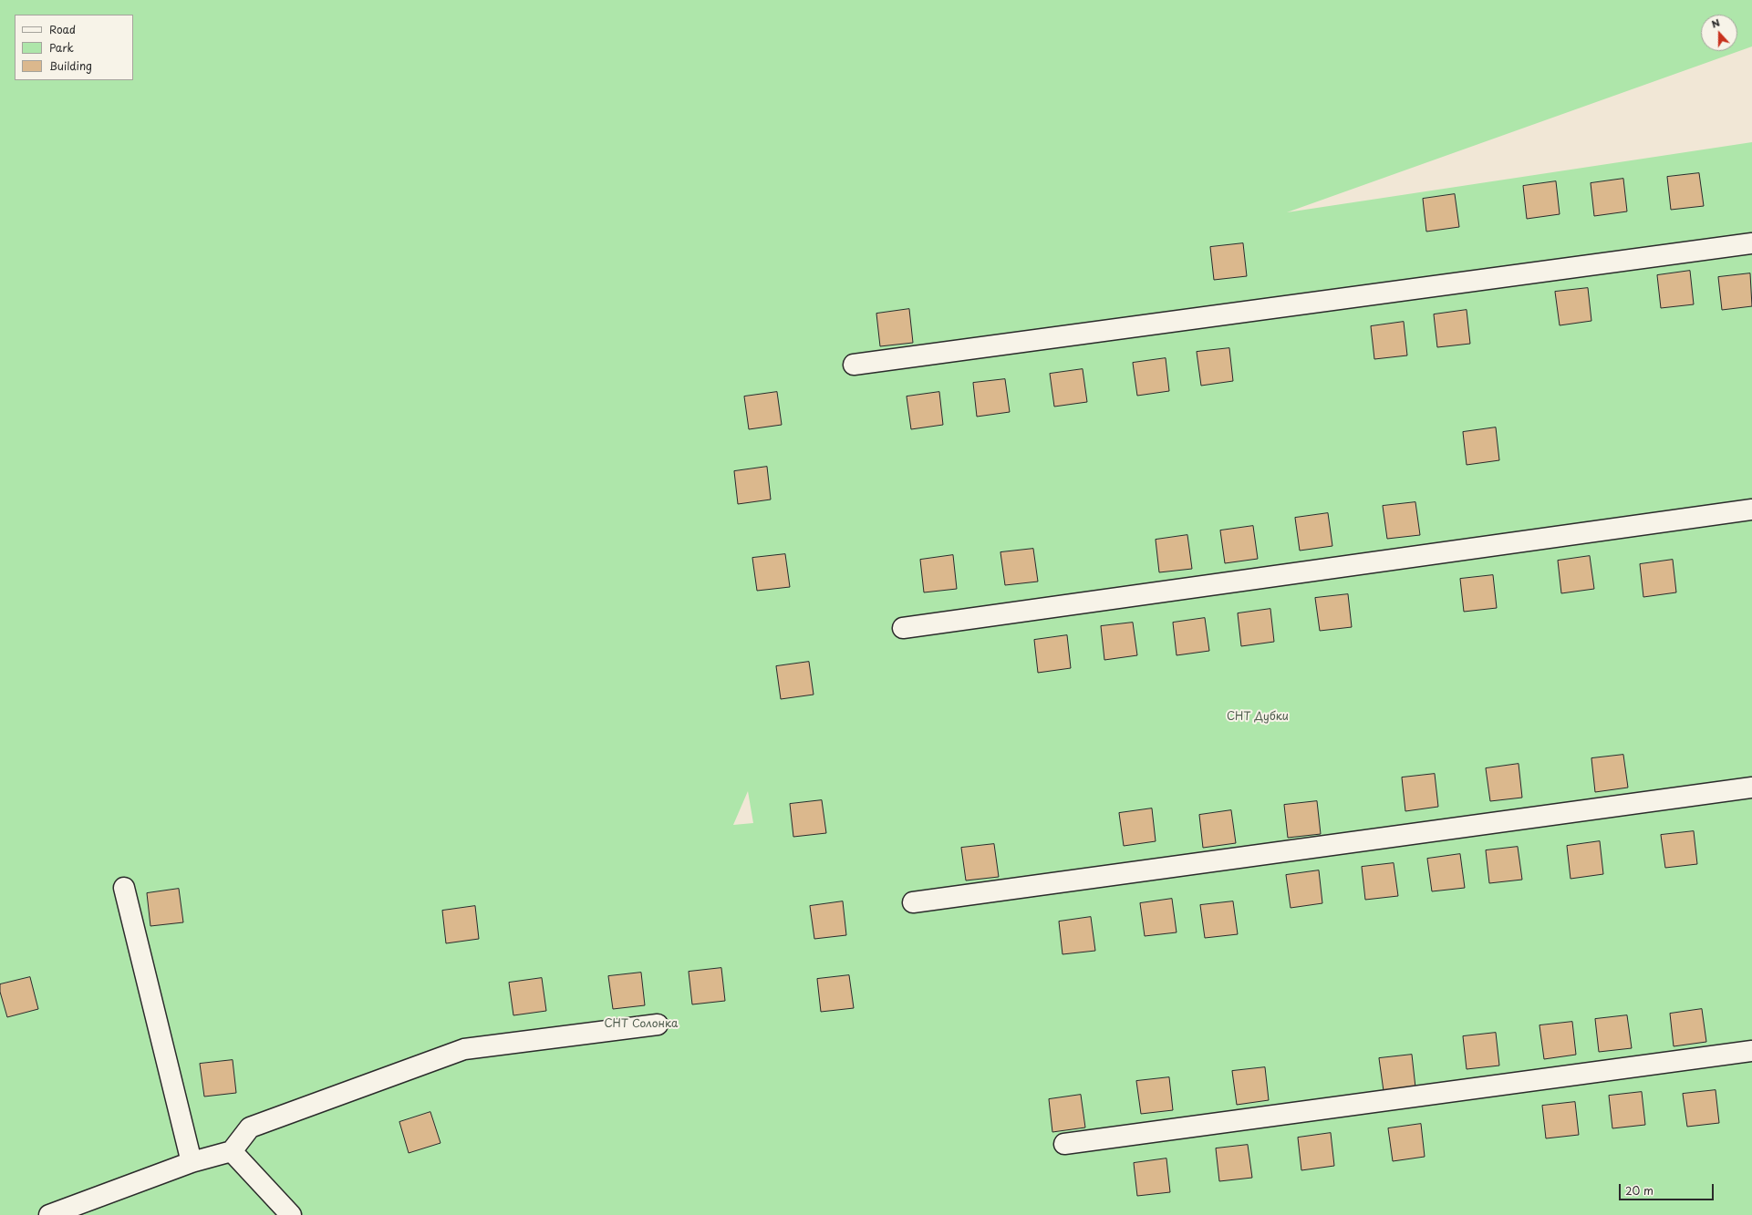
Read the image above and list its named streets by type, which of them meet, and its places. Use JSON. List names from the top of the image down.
{
  "parks": ["СНТ Дубки", "СНТ Солонка"],
  "legend": ["Road", "Park", "Building"],
  "scale_bar": "20 m",
  "north": "top"
}
